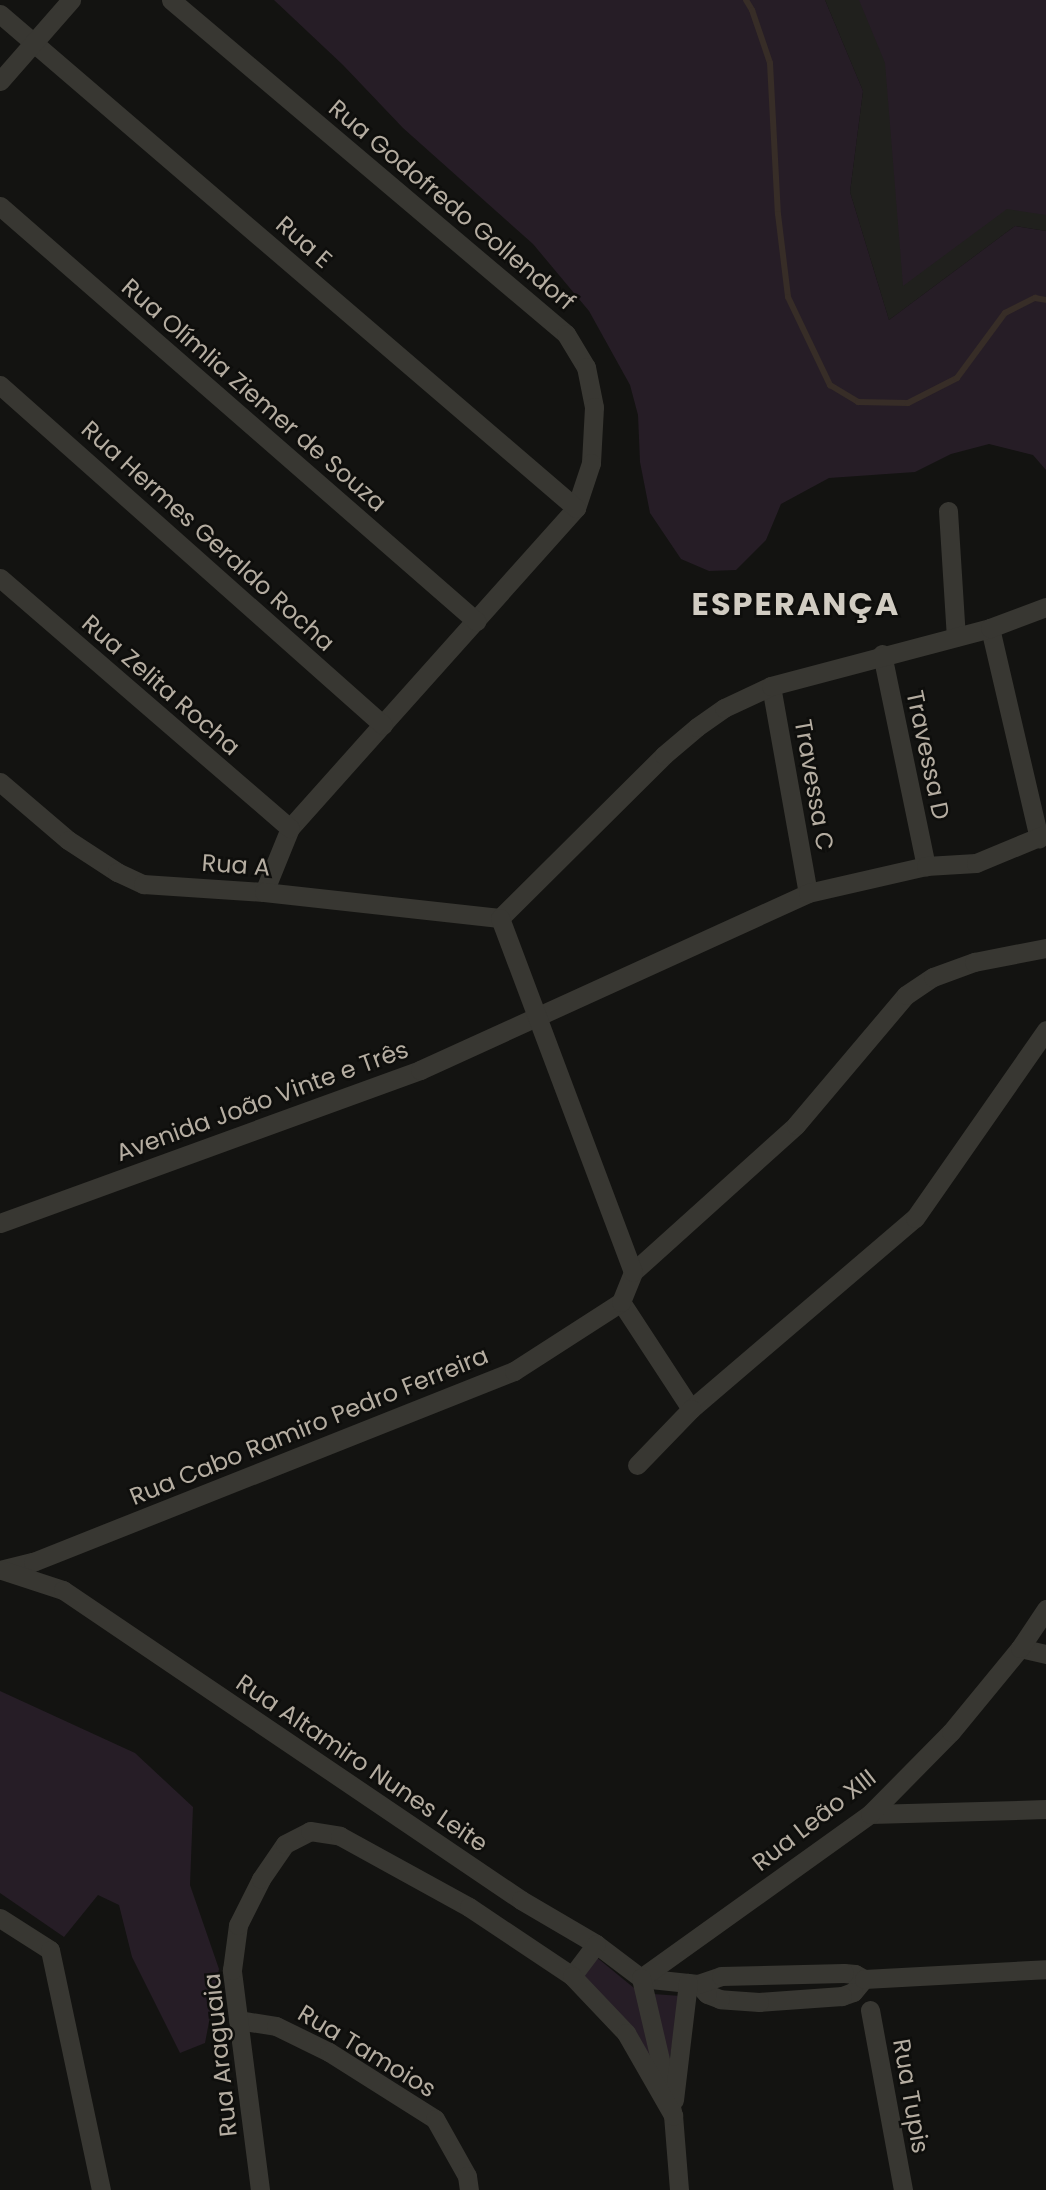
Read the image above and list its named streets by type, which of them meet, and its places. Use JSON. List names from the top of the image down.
{
  "streets": {
    "street": [
      "Rua Godofredo Gollendorf",
      "Rua E",
      "Rua Olímlia Ziemer de Souza",
      "Rua Hermes Geraldo Rocha",
      "Rua Zelita Rocha",
      "Travessa D",
      "Travessa C",
      "Rua A",
      "Avenida João Vinte e Três",
      "Rua Cabo Ramiro Pedro Ferreira",
      "Rua Altamiro Nunes Leite",
      "Rua Leão XIII",
      "Rua Tamoios",
      "Rua Araguaia",
      "Rua Tupis"
    ]
  },
  "crossings": [
    ["Rua Godofredo Gollendorf", "Rua E"],
    ["Rua Godofredo Gollendorf", "Rua Olímlia Ziemer de Souza"],
    ["Rua Godofredo Gollendorf", "Rua Hermes Geraldo Rocha"],
    ["Rua Godofredo Gollendorf", "Rua Zelita Rocha"],
    ["Rua Godofredo Gollendorf", "Rua A"],
    ["Travessa D", "Avenida João Vinte e Três"],
    ["Travessa C", "Avenida João Vinte e Três"],
    ["Rua Cabo Ramiro Pedro Ferreira", "Rua Altamiro Nunes Leite"],
    ["Rua Altamiro Nunes Leite", "Rua Leão XIII"],
    ["Rua Tamoios", "Rua Araguaia"]
  ],
  "districts": ["ESPERANÇA"]
}
